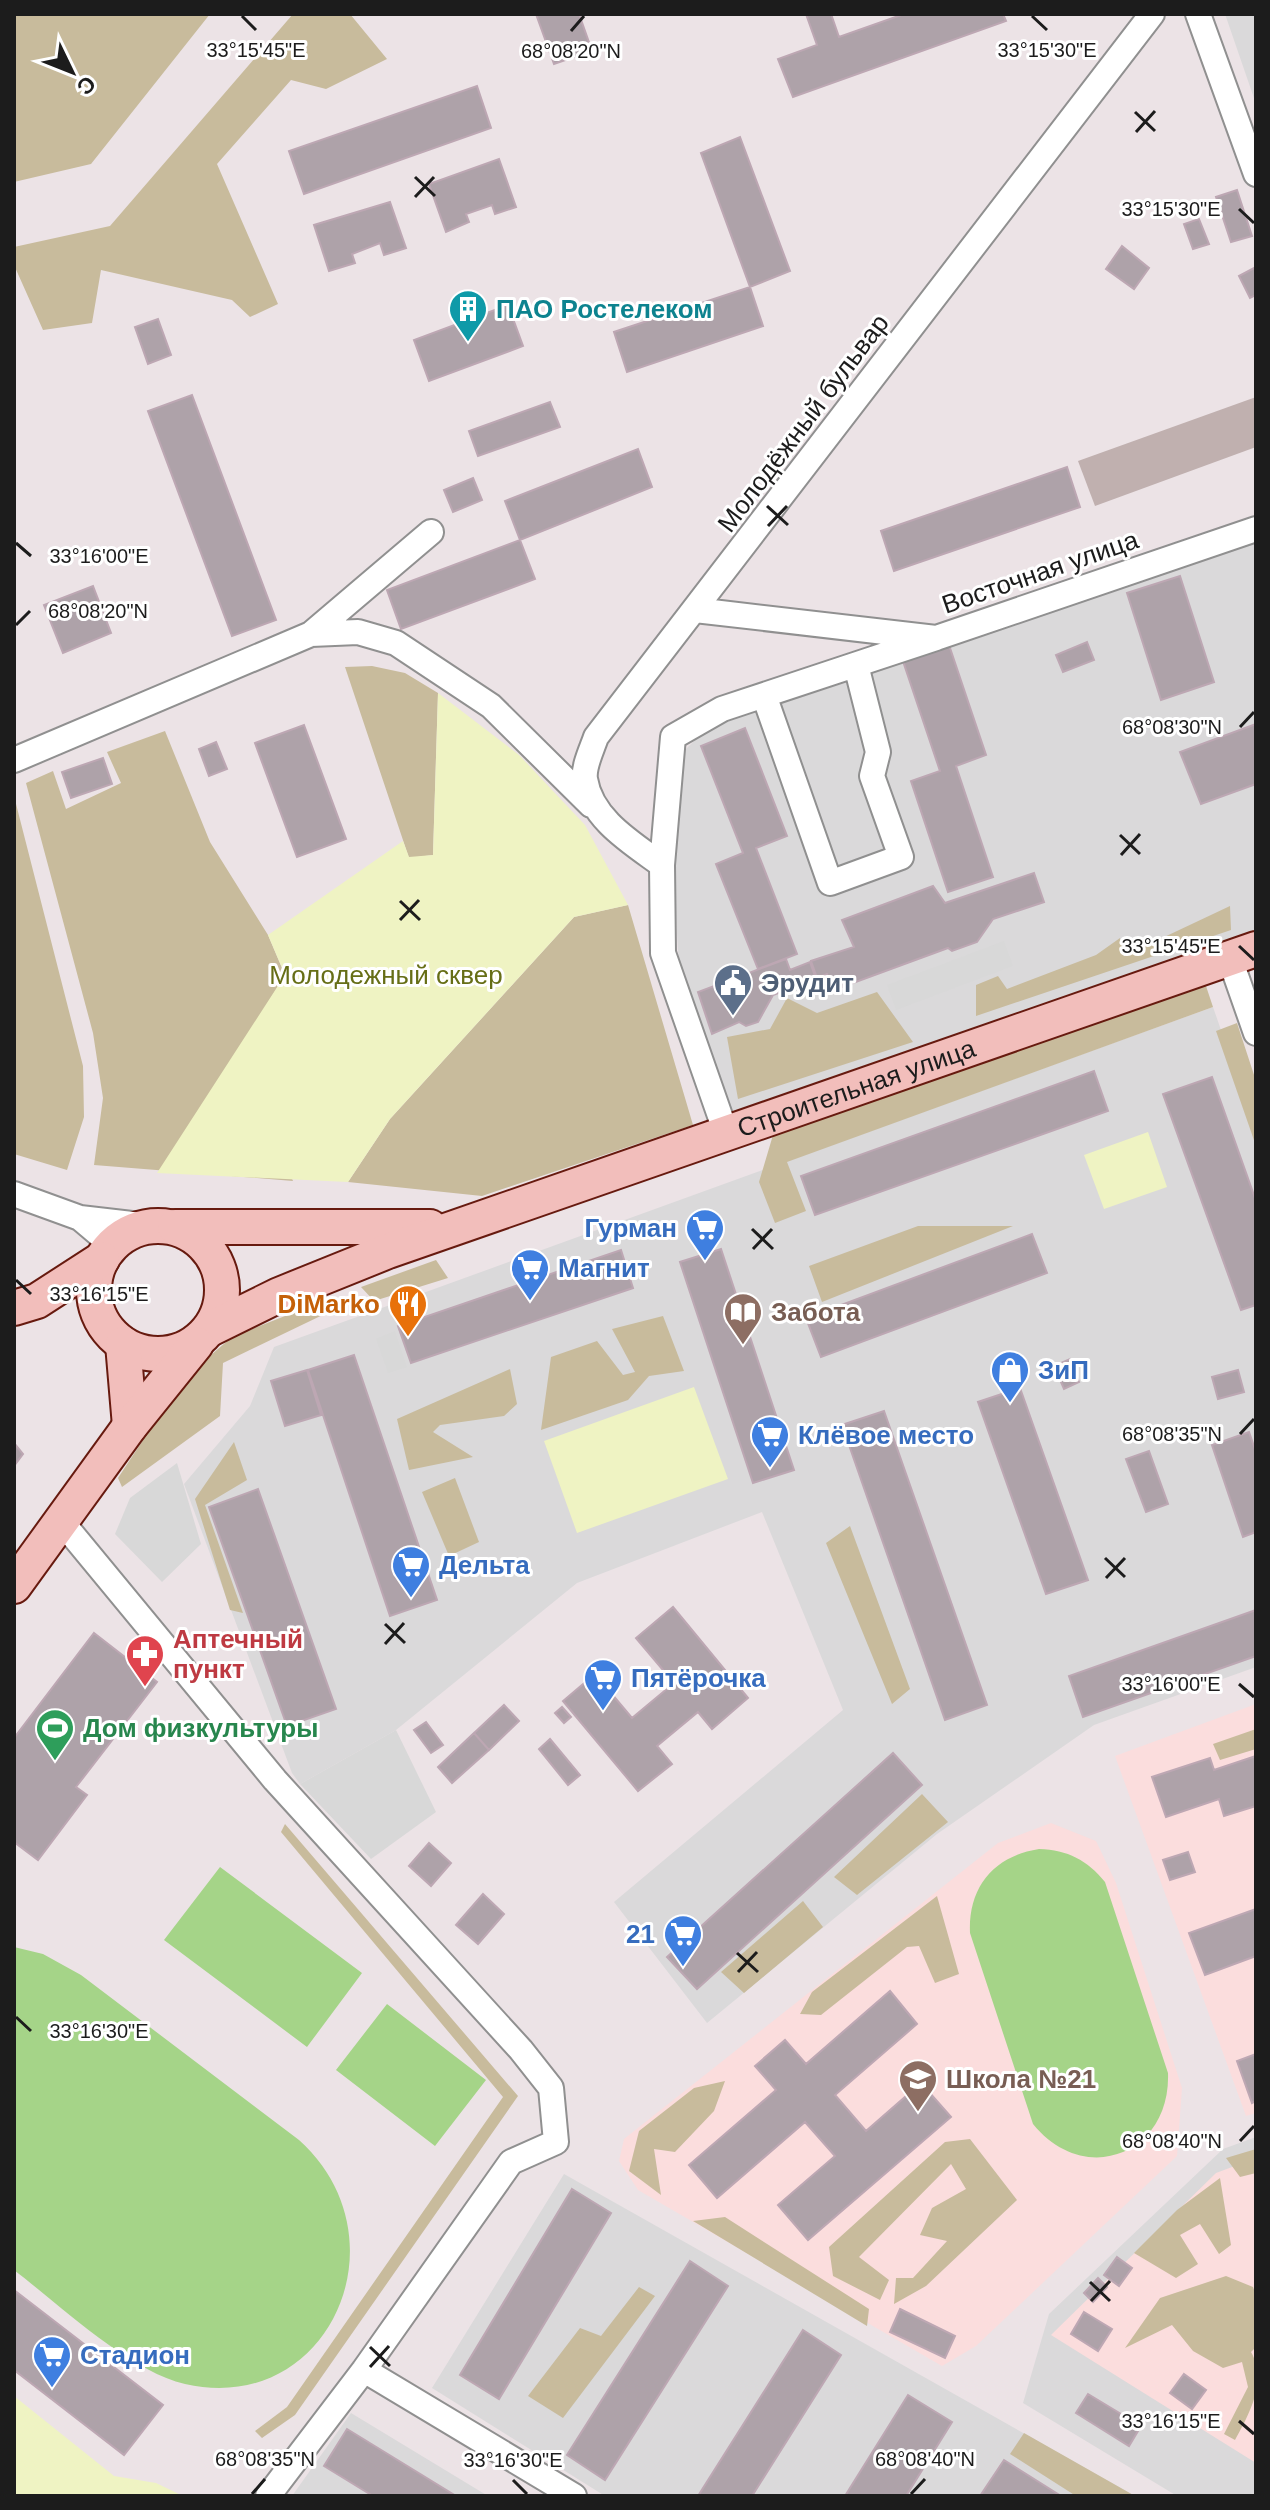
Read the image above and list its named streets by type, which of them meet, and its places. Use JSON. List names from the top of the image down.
{
  "streets": {
    "street": ["Молодёжный бульвар", "Восточная улица", "Строительная улица"]
  },
  "crossings": [
    ["Молодёжный бульвар", "Восточная улица"]
  ],
  "parks": ["Молодежный сквер"],
  "places": {
    "building": ["ПАО Ростелеком"],
    "public building": ["Эрудит"],
    "supermarket": [
      "Гурман",
      "Магнит",
      "Клёвое место",
      "Дельта",
      "Пятёрочка",
      "21",
      "Стадион"
    ],
    "restaurant": ["DiMarko"],
    "library": ["Забота"],
    "shop": ["ЗиП"],
    "pharmacy": ["Аптечный пункт"],
    "sports": ["Дом физкультуры"],
    "school or university": ["Школа №21"]
  },
  "north": "bottom right",
  "coordinates": [
    "33°15'30\"E",
    "33°15'45\"E",
    "68°08'20\"N",
    "33°16'00\"E",
    "68°08'30\"N",
    "33°16'15\"E",
    "68°08'35\"N",
    "33°16'30\"E",
    "68°08'40\"N"
  ]
}
